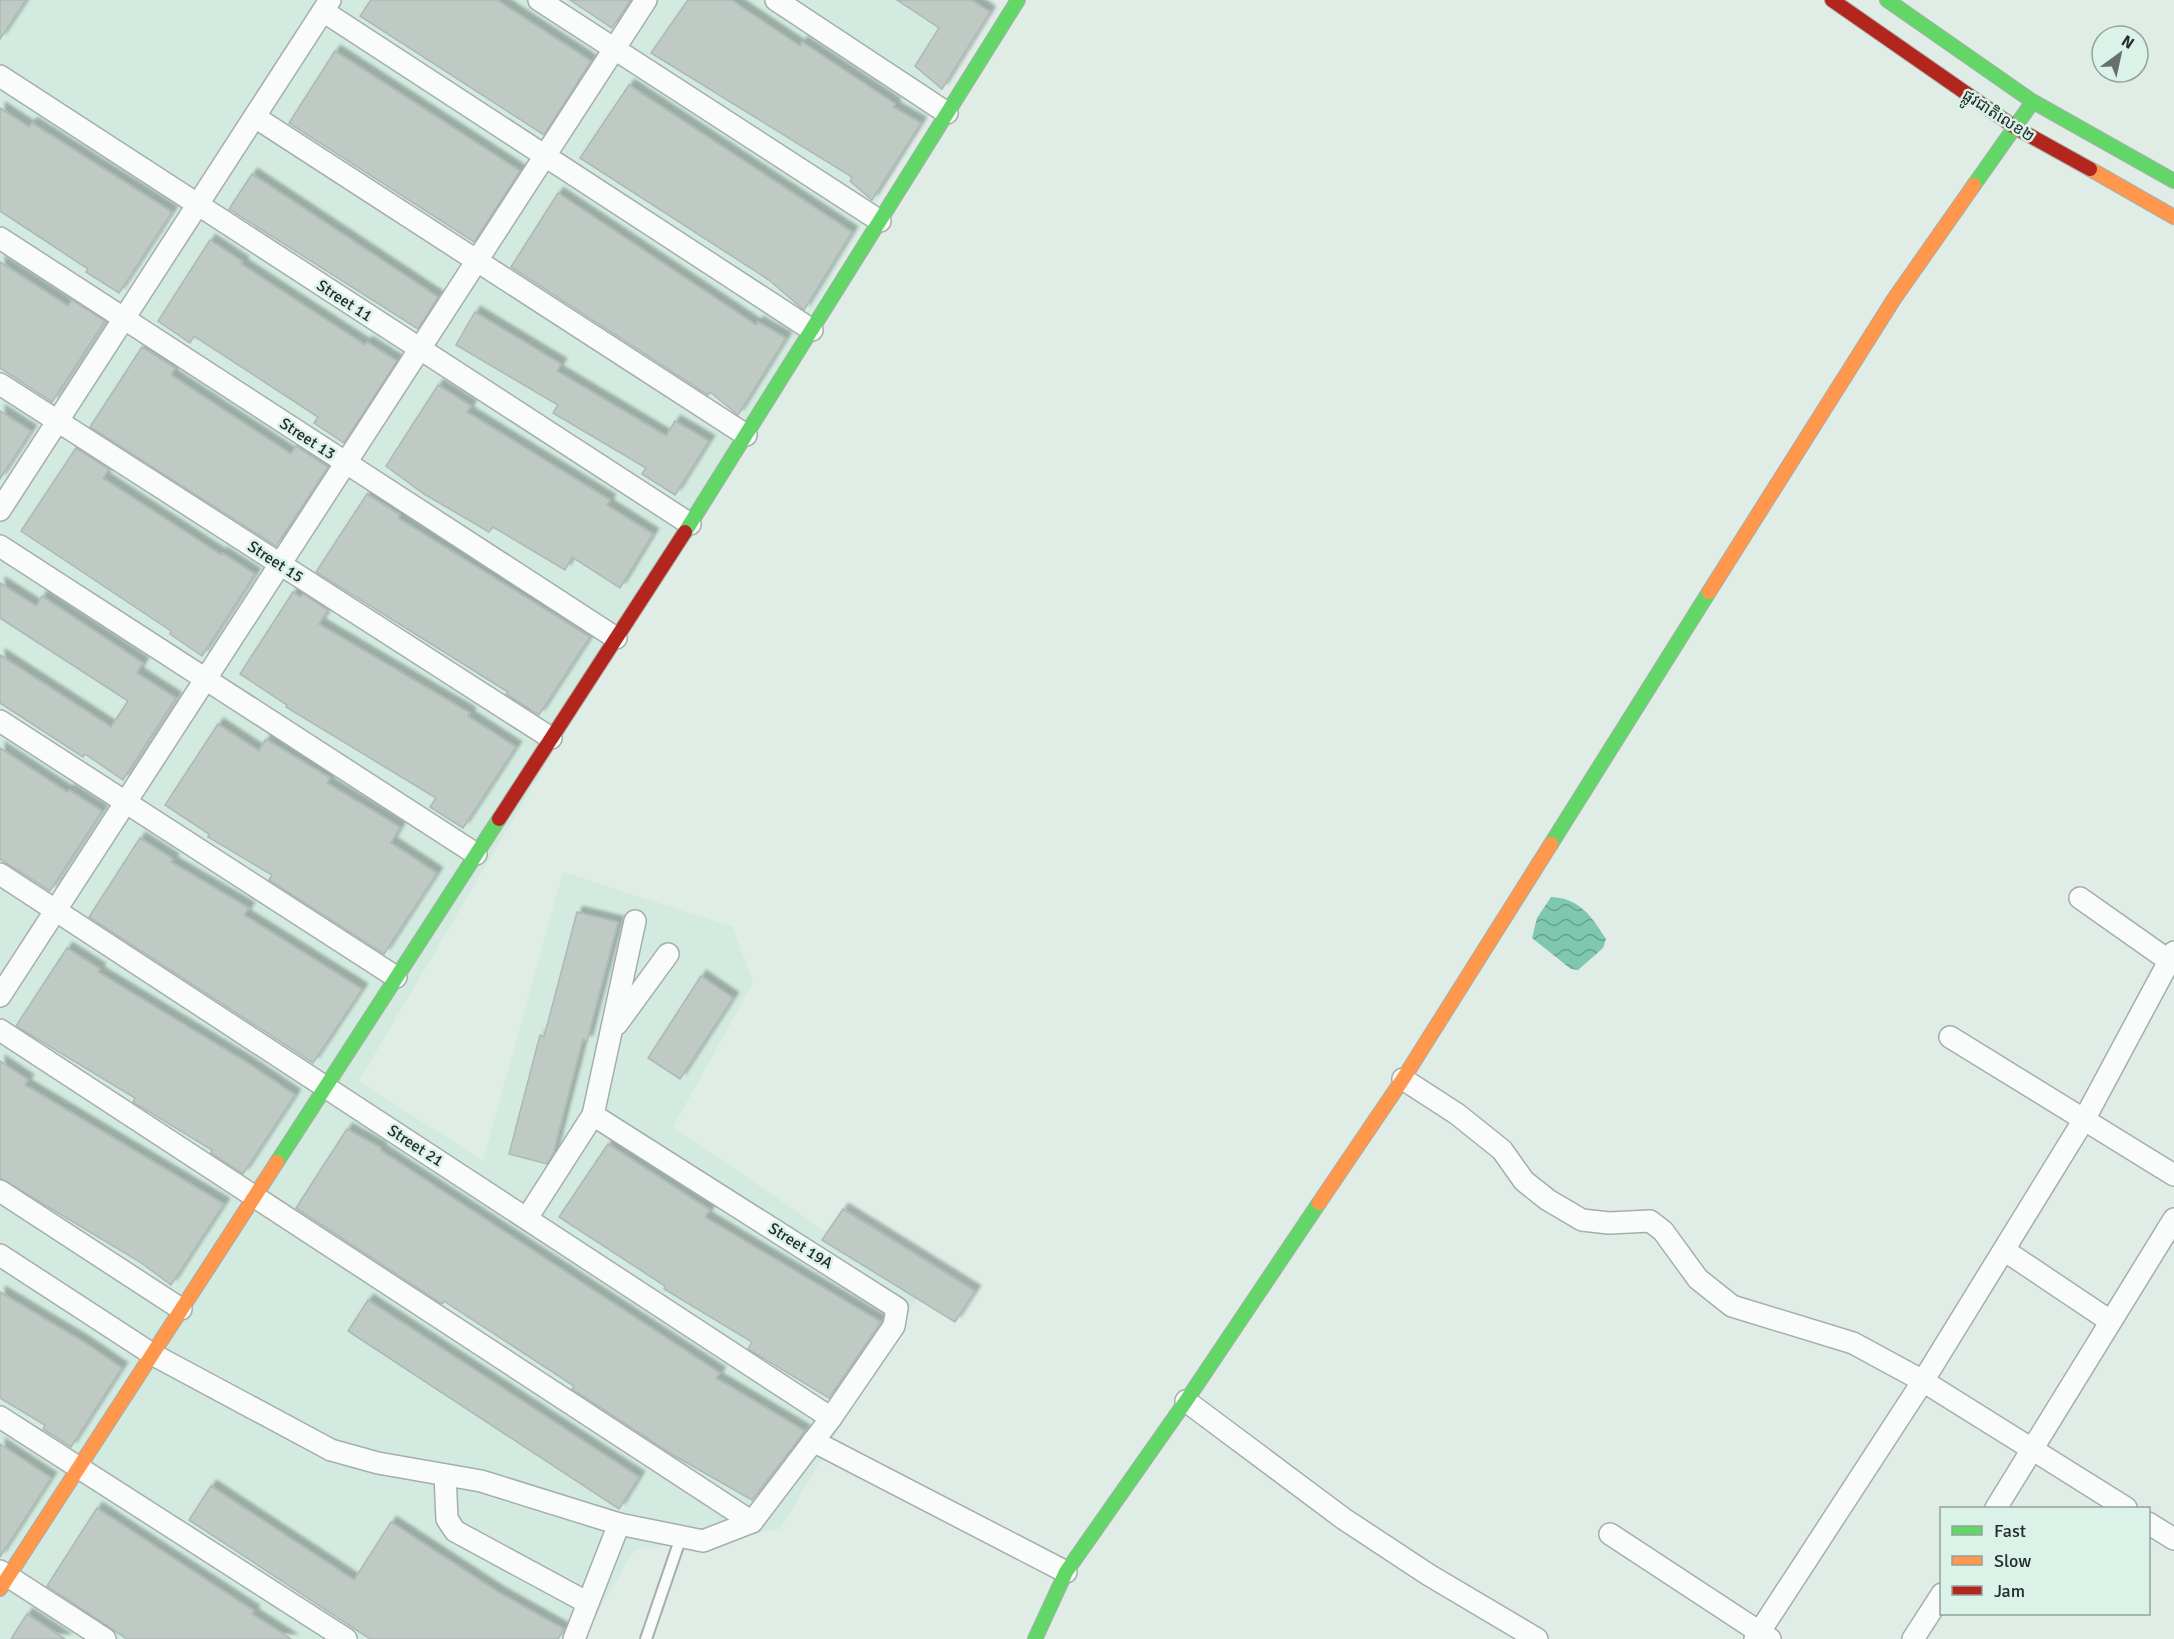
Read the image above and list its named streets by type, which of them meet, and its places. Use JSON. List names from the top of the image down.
{
  "streets": {
    "main road": ["ផ្លូវជាតិលេខ២"],
    "street": [
      "Street 11",
      "Street 13",
      "Street 15",
      "Street 21",
      "Street 19A"
    ]
  },
  "crossings": [
    ["Street 21", "Street 19A"]
  ],
  "legend": ["Fast", "Slow", "Jam"],
  "north": "top right"
}
